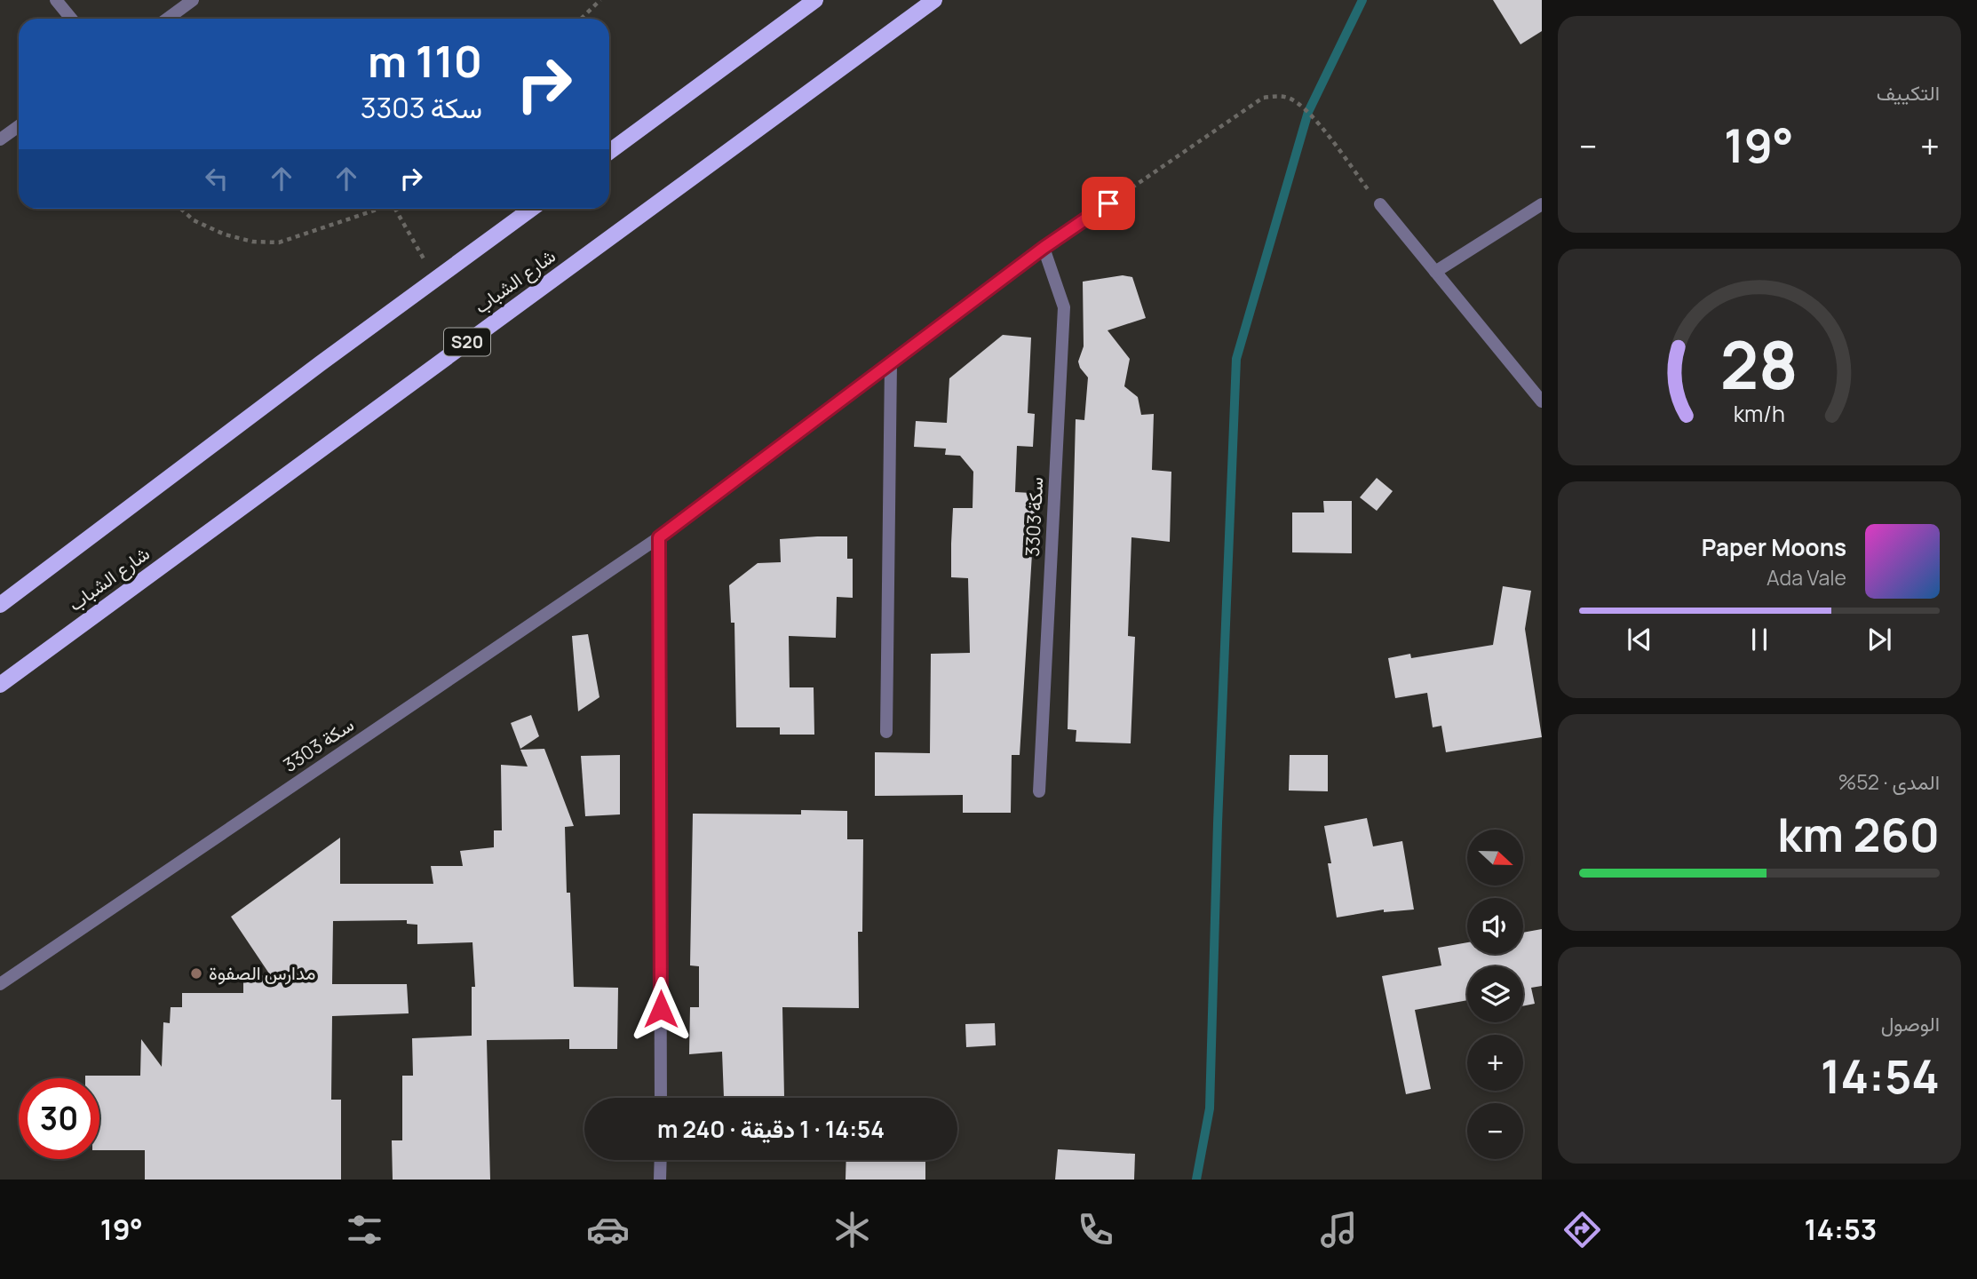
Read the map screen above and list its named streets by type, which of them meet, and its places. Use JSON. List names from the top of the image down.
{
  "streets": {
    "main road": ["شارع الشباب", "S20"],
    "street": ["سكة 3303"]
  },
  "places": ["مدارس الصفوة"],
  "north": "right",
  "page": {
    "tile": [
      "التكييف",
      ["المدى · 52%", "260 km"],
      ["الوصول", "14:54"]
    ],
    "turn": ["110 m", "سكة 3303"],
    "heat": ["−", "19°", "+"],
    "song": ["Paper Moons", "Ada Vale"],
    "map_buttons": ["+", "−"],
    "limit": "30",
    "trip": "14:54 · 1 دقيقة · 240 m",
    "tabs": ["14:53", "19°"],
    "gauge": ["28", "km/h"]
  }
}
